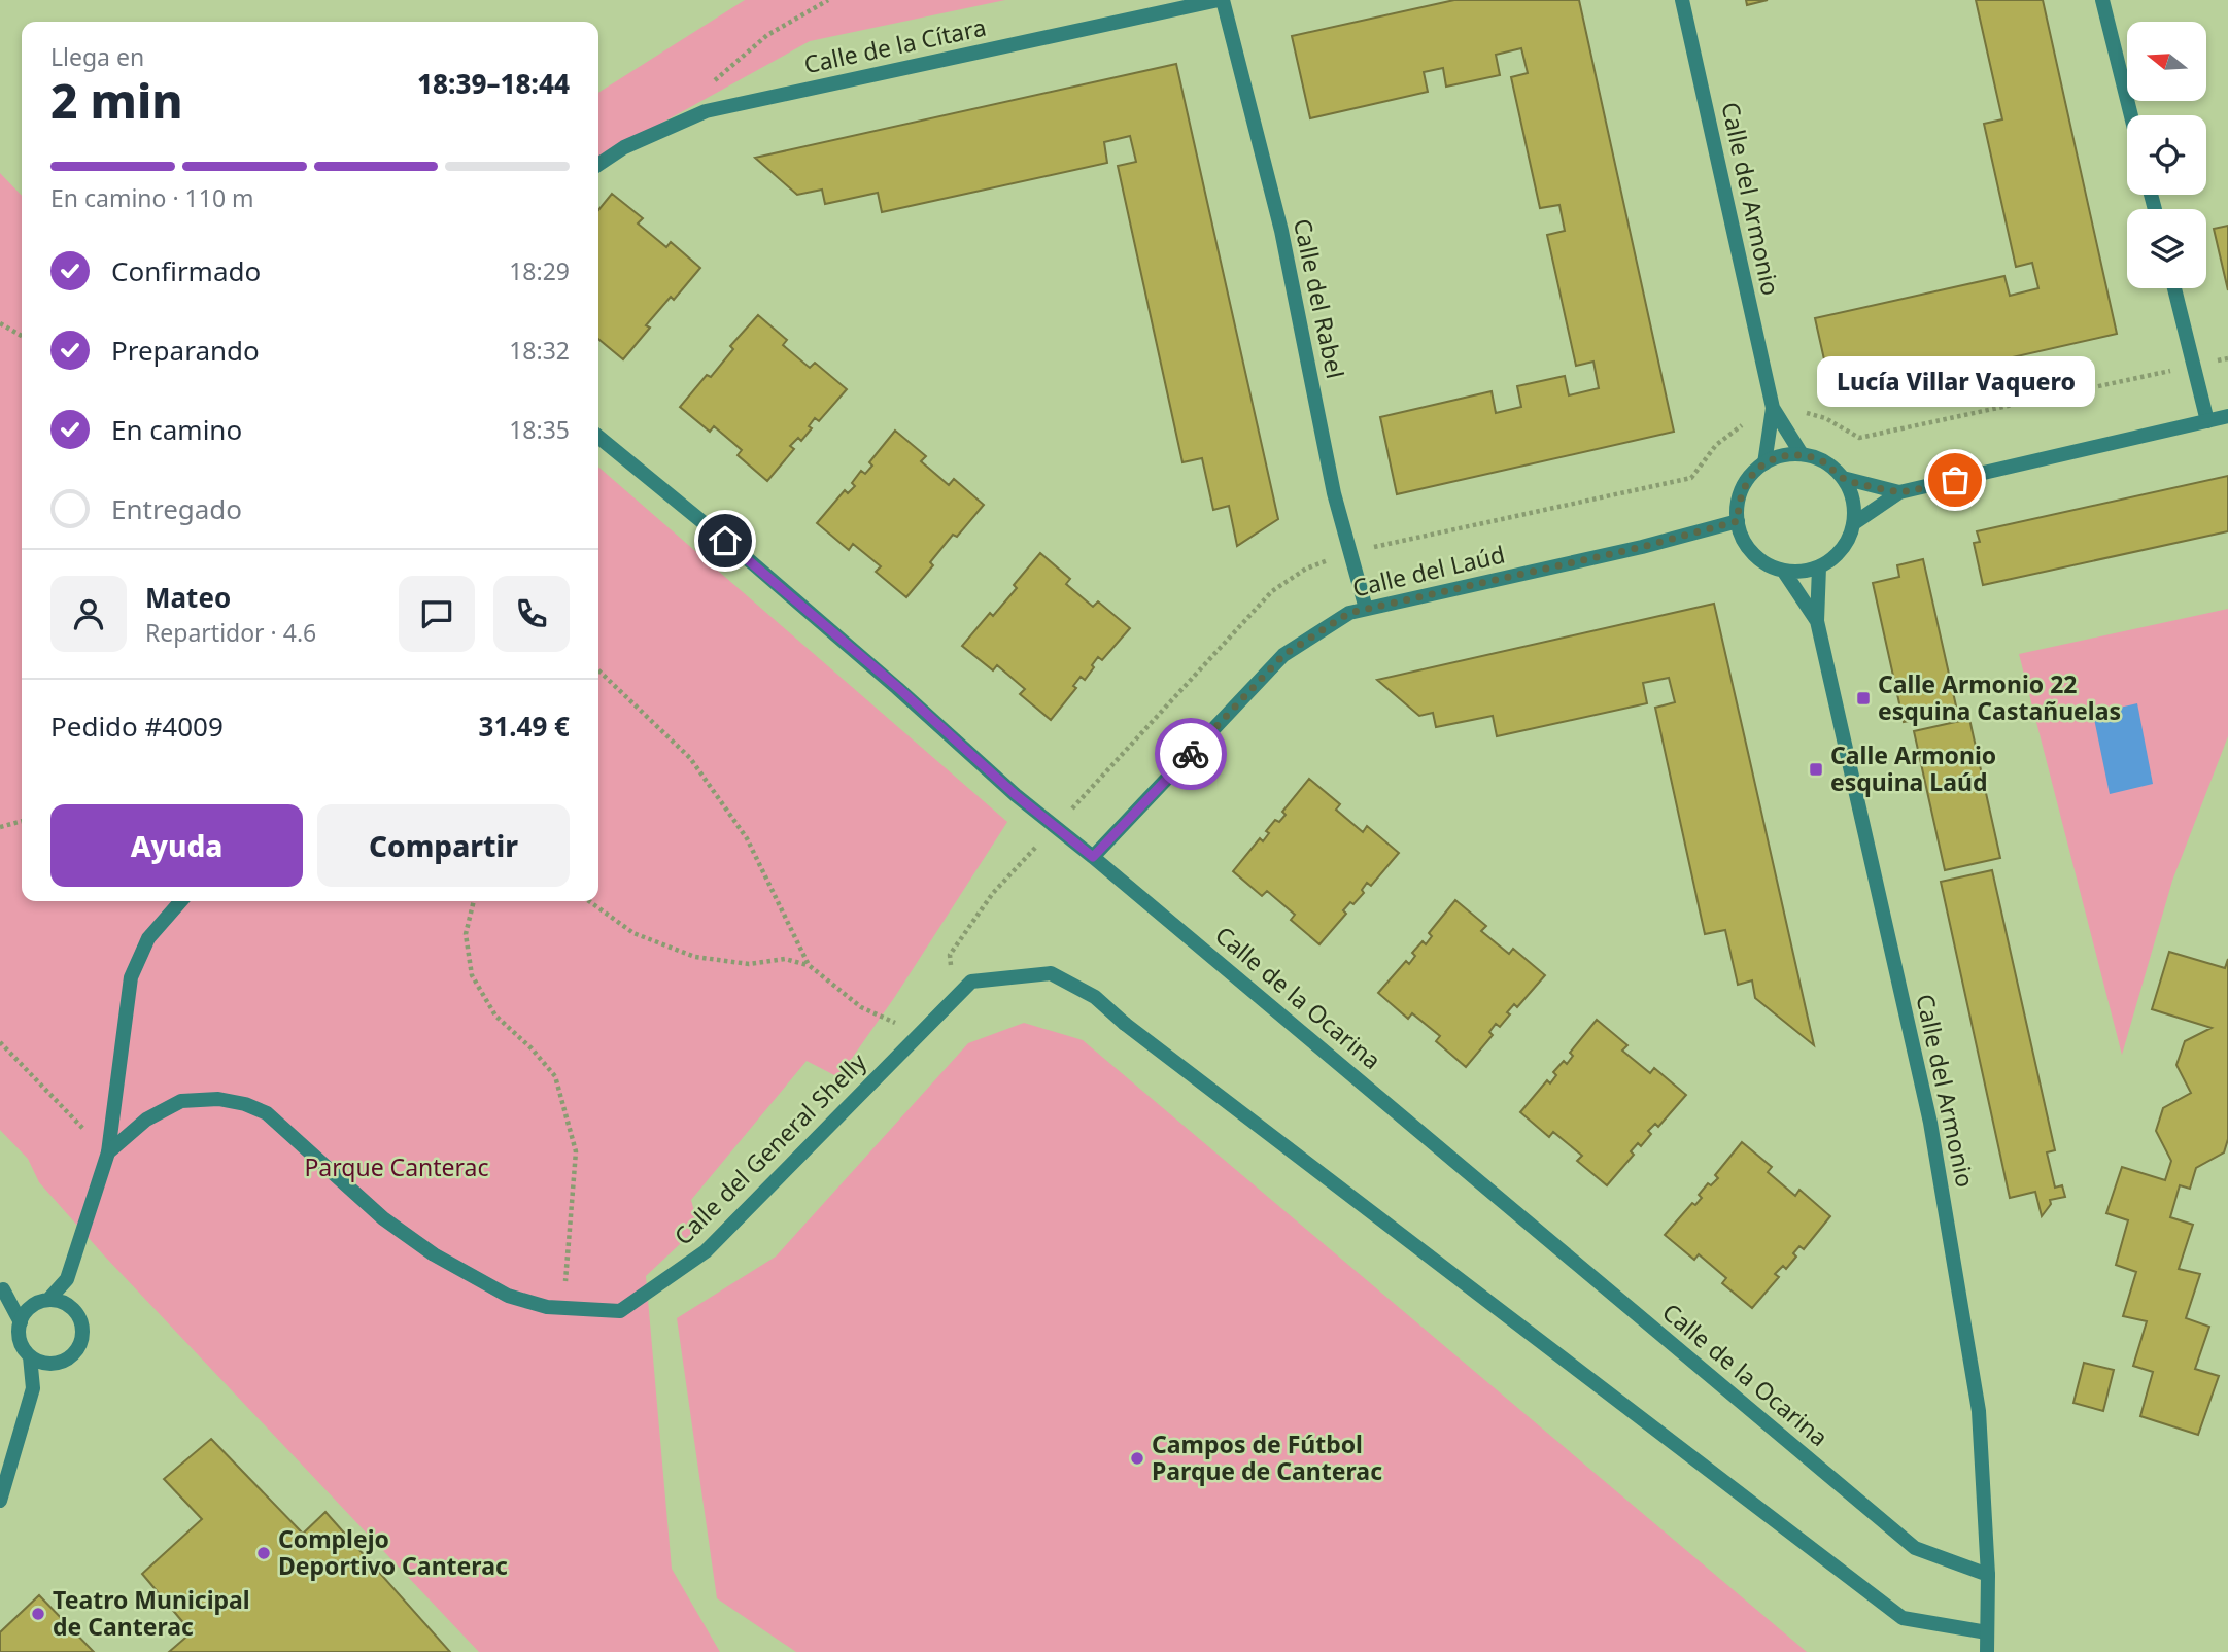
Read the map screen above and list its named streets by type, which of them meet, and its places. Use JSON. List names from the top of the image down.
{
  "streets": {
    "street": [
      "Calle de la Cítara",
      "Calle del Armonio",
      "Calle del Rabel",
      "Calle del Laúd",
      "Calle de la Ocarina",
      "Calle del General Shelly"
    ]
  },
  "crossings": [
    ["Calle de la Cítara", "Calle del Rabel"],
    ["Calle del Armonio", "Calle del Laúd"],
    ["Calle del Armonio", "Calle de la Ocarina"],
    ["Calle del Armonio", "Calle del General Shelly"],
    ["Calle del Rabel", "Calle del Laúd"],
    ["Calle del Laúd", "Calle de la Ocarina"]
  ],
  "parks": ["Parque Canterac"],
  "places": {
    "other": [
      "Lucía Villar Vaquero",
      "Campos de Fútbol Parque de Canterac",
      "Complejo Deportivo Canterac",
      "Teatro Municipal de Canterac"
    ],
    "transit": ["Calle Armonio 22 esquina Castañuelas", "Calle Armonio esquina Laúd"]
  },
  "north": "left",
  "page": {
    "heading": ["2 min", "Llega en", "18:39–18:44"],
    "panel": [
      "Mateo",
      "Repartidor · 4.6",
      "Pedido #4009",
      "31.49 €"
    ],
    "bar": "En camino · 110 m",
    "list": [
      ["Confirmado", "18:29"],
      ["Preparando", "18:32"],
      ["En camino", "18:35"],
      "Entregado"
    ],
    "bubble": "Lucía Villar Vaquero",
    "buttons": ["Ayuda", "Compartir"]
  }
}
